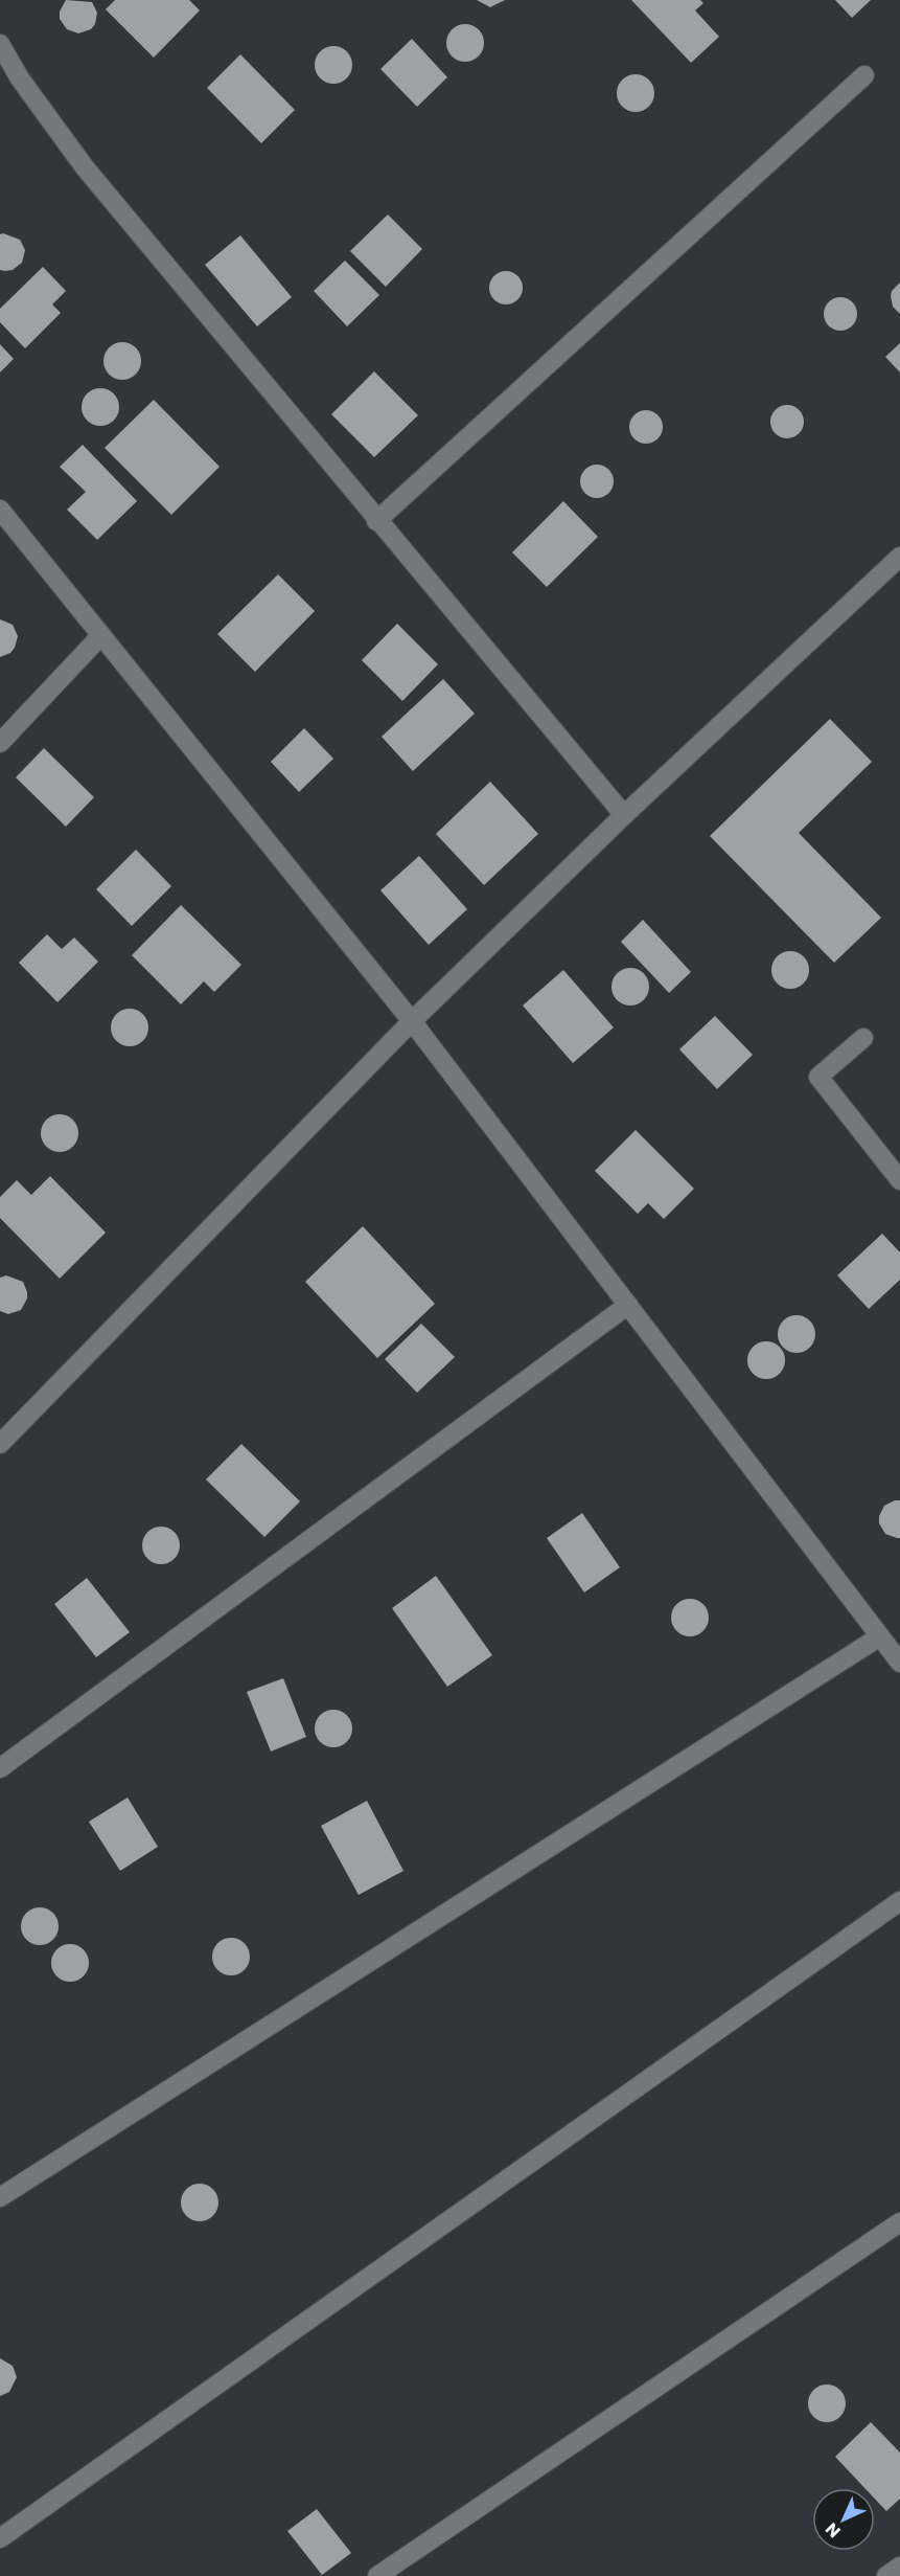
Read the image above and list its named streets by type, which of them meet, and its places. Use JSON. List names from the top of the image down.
{
  "north": "bottom left"
}
